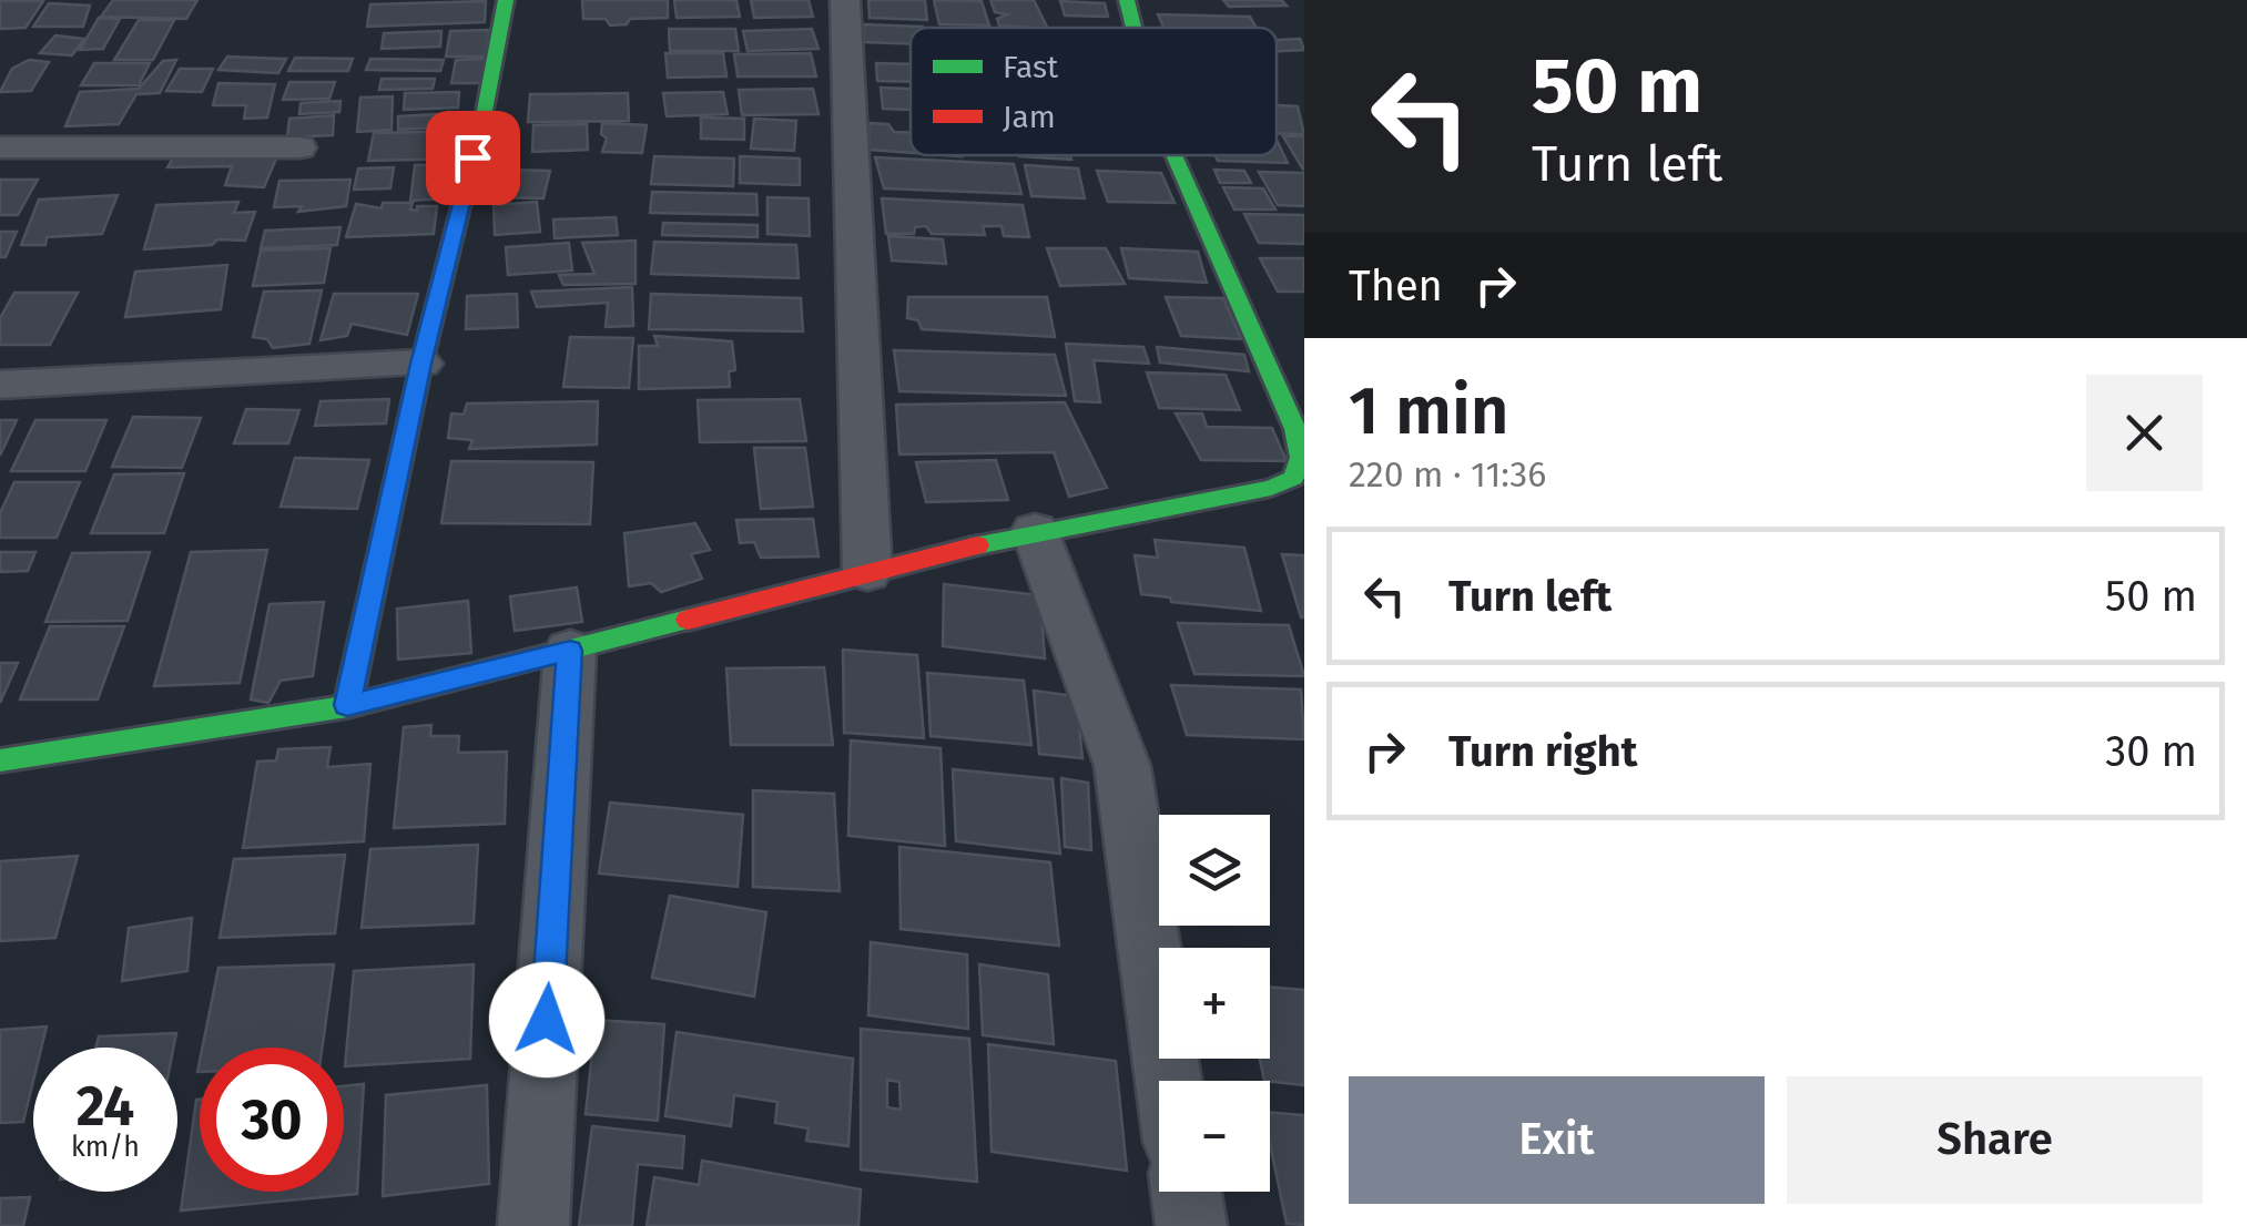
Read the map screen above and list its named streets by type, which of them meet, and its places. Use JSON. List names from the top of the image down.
{
  "legend": ["Fast", "Jam"],
  "page": {
    "turn": ["50 m", "Turn left"],
    "then": "Then",
    "heading": ["1 min", "220 m · 11:36"],
    "list": [
      {
        "name": "Turn left",
        "value": "50 m"
      },
      {
        "name": "Turn right",
        "value": "30 m"
      }
    ],
    "map_buttons": ["+", "−"],
    "speed": "24 km/h",
    "limit": "30",
    "buttons": ["Exit", "Share"]
  }
}
